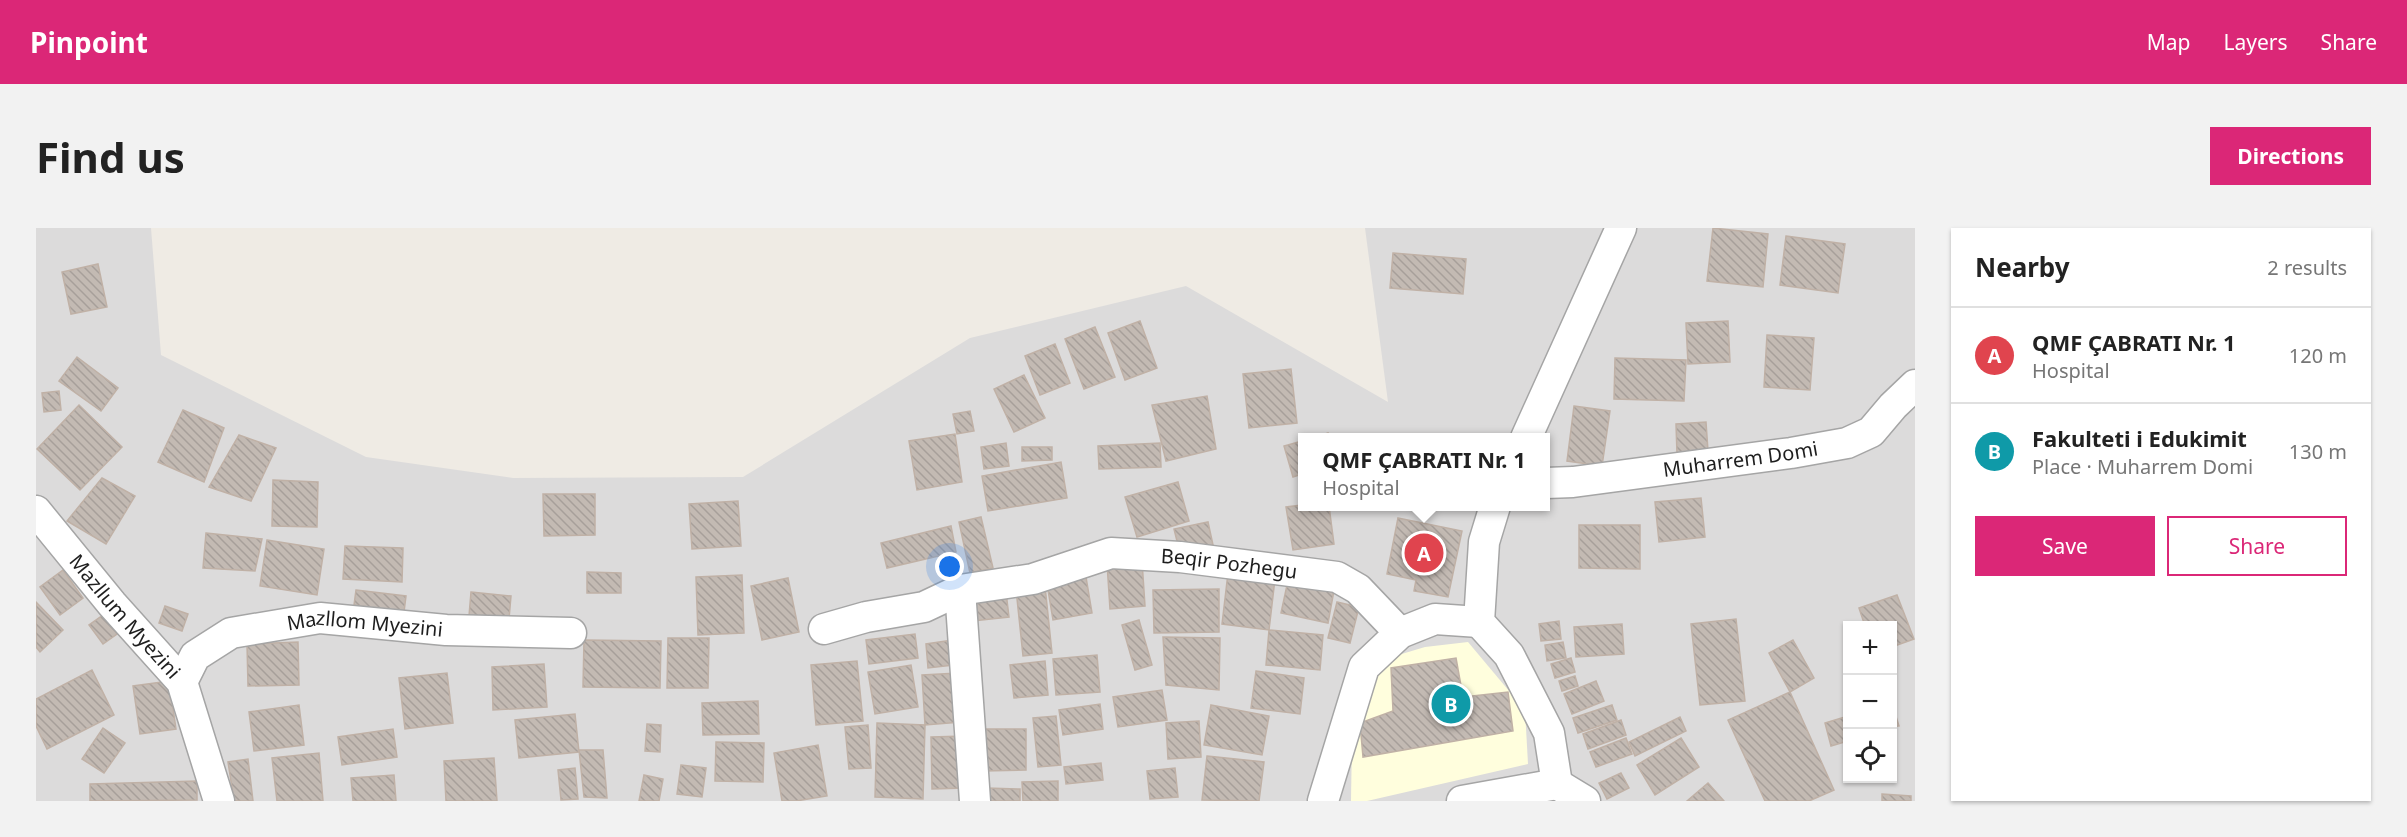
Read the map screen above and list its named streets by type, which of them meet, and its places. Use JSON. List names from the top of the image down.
{
  "streets": {
    "street": [
      "Muharrem Domi",
      "Beqir Pozhegu",
      "Mazllum Myezini",
      "Mazllom Myezini"
    ]
  },
  "crossings": [
    ["Mazllum Myezini", "Mazllom Myezini"]
  ],
  "page": {
    "header": "Pinpoint",
    "nav": ["Map", "Layers", "Share"],
    "buttons": [
      "Directions",
      ["Save", "Share"]
    ],
    "title": "Find us",
    "heading": ["Nearby", "2 results"],
    "list": [
      {
        "mark": "A",
        "name": "QMF ÇABRATI Nr. 1",
        "note": "Hospital",
        "value": "120 m"
      },
      {
        "mark": "B",
        "name": "Fakulteti i Edukimit",
        "note": "Place · Muharrem Domi",
        "value": "130 m"
      }
    ],
    "popup": ["QMF ÇABRATI Nr. 1", "Hospital"],
    "pins": ["A", "B"],
    "map_buttons": ["+", "−"]
  }
}
